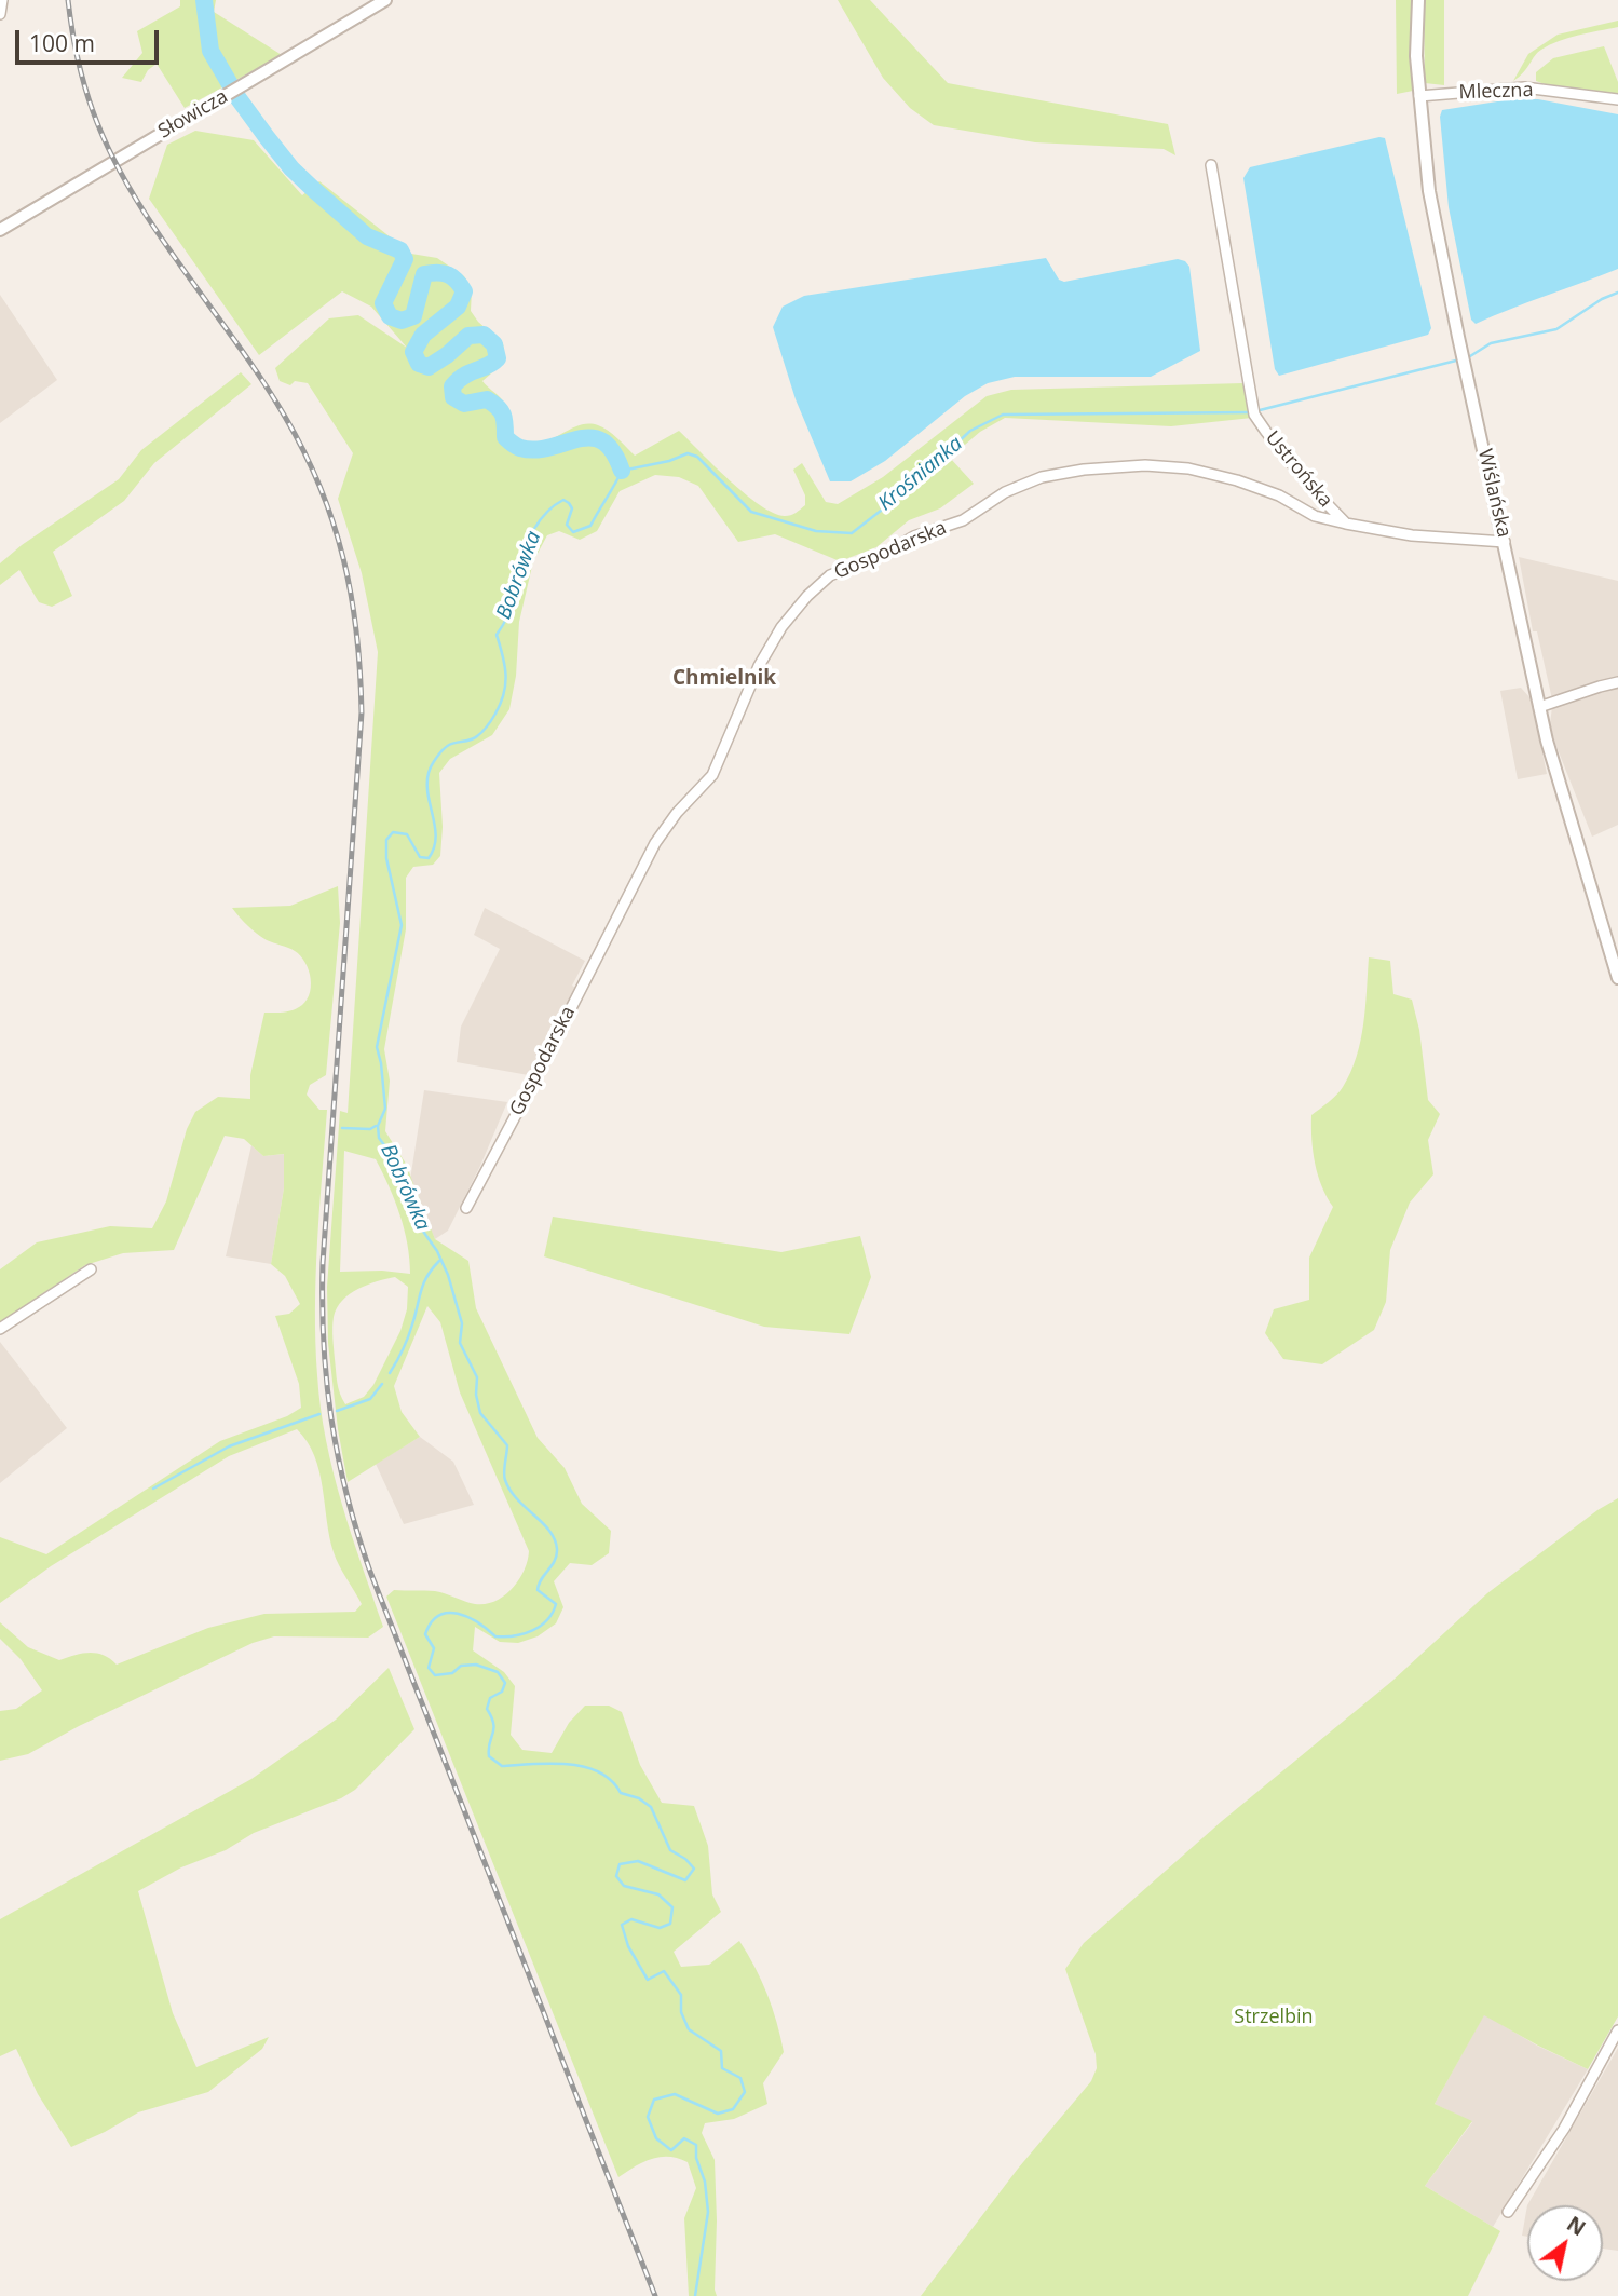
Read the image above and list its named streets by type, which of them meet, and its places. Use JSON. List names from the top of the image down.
{
  "streets": {
    "street": [
      "Mleczna",
      "Słowicza",
      "Ustrońska",
      "Wiślańska",
      "Gospodarska"
    ]
  },
  "crossings": [
    ["Mleczna", "Wiślańska"],
    ["Ustrońska", "Wiślańska"],
    ["Ustrońska", "Gospodarska"]
  ],
  "districts": ["Chmielnik"],
  "water": ["Krośnianka", "Bobrówka"],
  "parks": ["Strzelbin"],
  "scale_bar": "100 m",
  "north": "top right"
}
